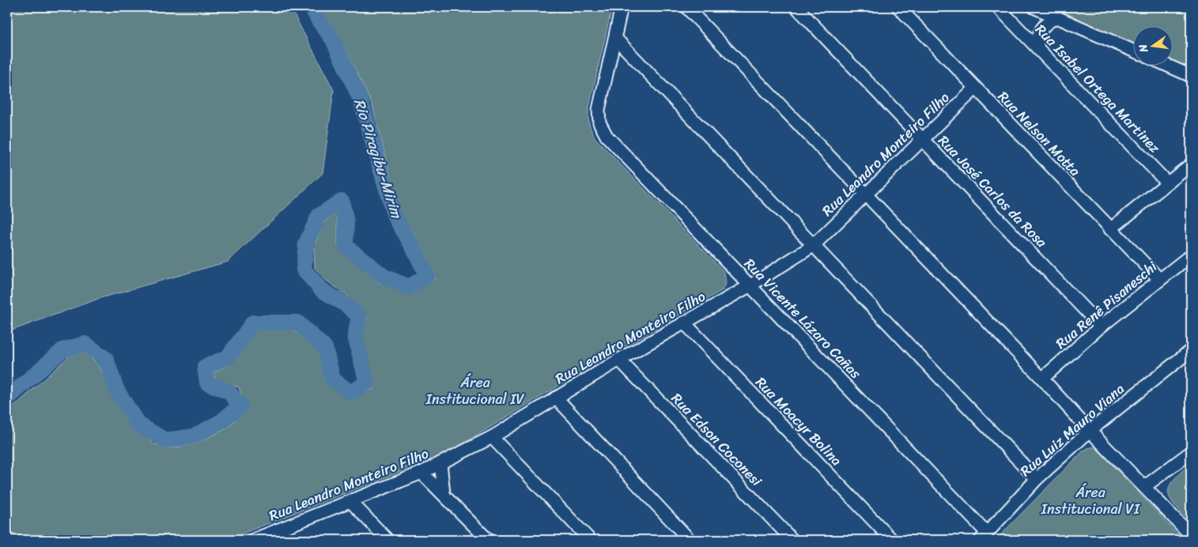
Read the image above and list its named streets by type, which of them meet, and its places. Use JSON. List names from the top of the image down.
{
  "streets": {
    "street": [
      "Rua Isabel Ortega Martinez",
      "Rua Nelson Motta",
      "Rua Leandro Monteiro Filho",
      "Rua José Carlos da Rosa",
      "Rua Renê Pisaneschi",
      "Rua Vicente Lázaro Cañas",
      "Rua Moacyr Bolina",
      "Rua Luiz Mauro Viana",
      "Rua Edson Coconesi"
    ]
  },
  "crossings": [
    ["Rua Nelson Motta", "Rua Leandro Monteiro Filho"],
    ["Rua Nelson Motta", "Rua Renê Pisaneschi"],
    ["Rua Leandro Monteiro Filho", "Rua José Carlos da Rosa"],
    ["Rua Leandro Monteiro Filho", "Rua Vicente Lázaro Cañas"],
    ["Rua Leandro Monteiro Filho", "Rua Moacyr Bolina"],
    ["Rua Leandro Monteiro Filho", "Rua Edson Coconesi"],
    ["Rua José Carlos da Rosa", "Rua Renê Pisaneschi"],
    ["Rua Vicente Lázaro Cañas", "Rua Luiz Mauro Viana"]
  ],
  "water": ["Rio Piragibu-Mirim"],
  "parks": ["Área Institucional IV", "Área Institucional VI"],
  "north": "left"
}
